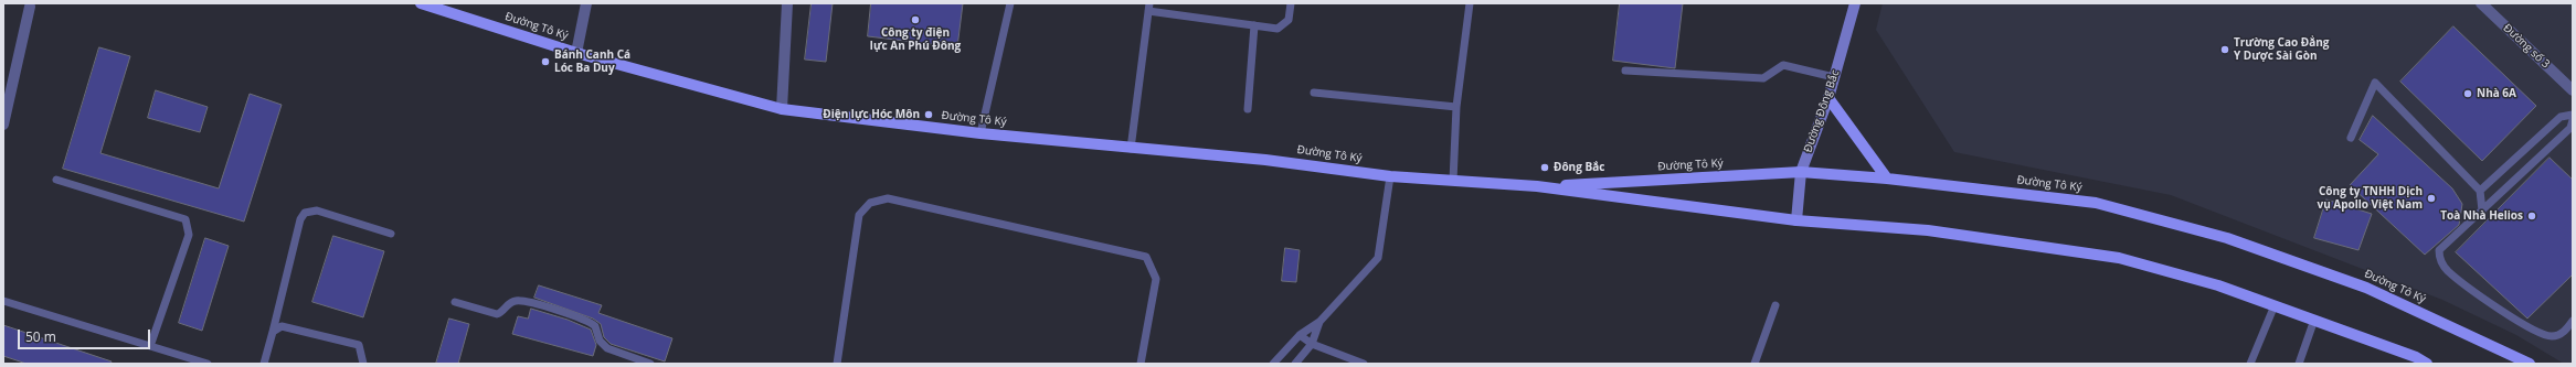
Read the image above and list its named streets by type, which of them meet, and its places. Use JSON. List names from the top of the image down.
{
  "streets": {
    "main road": ["Đường Tô Ký"],
    "street": ["Đường số 3", "Đường Đông Bắc"]
  },
  "crossings": [
    ["Đường Tô Ký", "Đường Đông Bắc"]
  ],
  "places": [
    "Công ty điện lực An Phú Đông",
    "Trường Cao Đẳng Y Dược Sài Gòn",
    "Bánh Canh Cá Lóc Ba Duy",
    "Nhà 6A",
    "Điện lực Hóc Môn",
    "Đông Bắc",
    "Công ty TNHH Dịch vụ Apollo Việt Nam",
    "Toà Nhà Helios"
  ],
  "scale_bar": "50 m"
}
